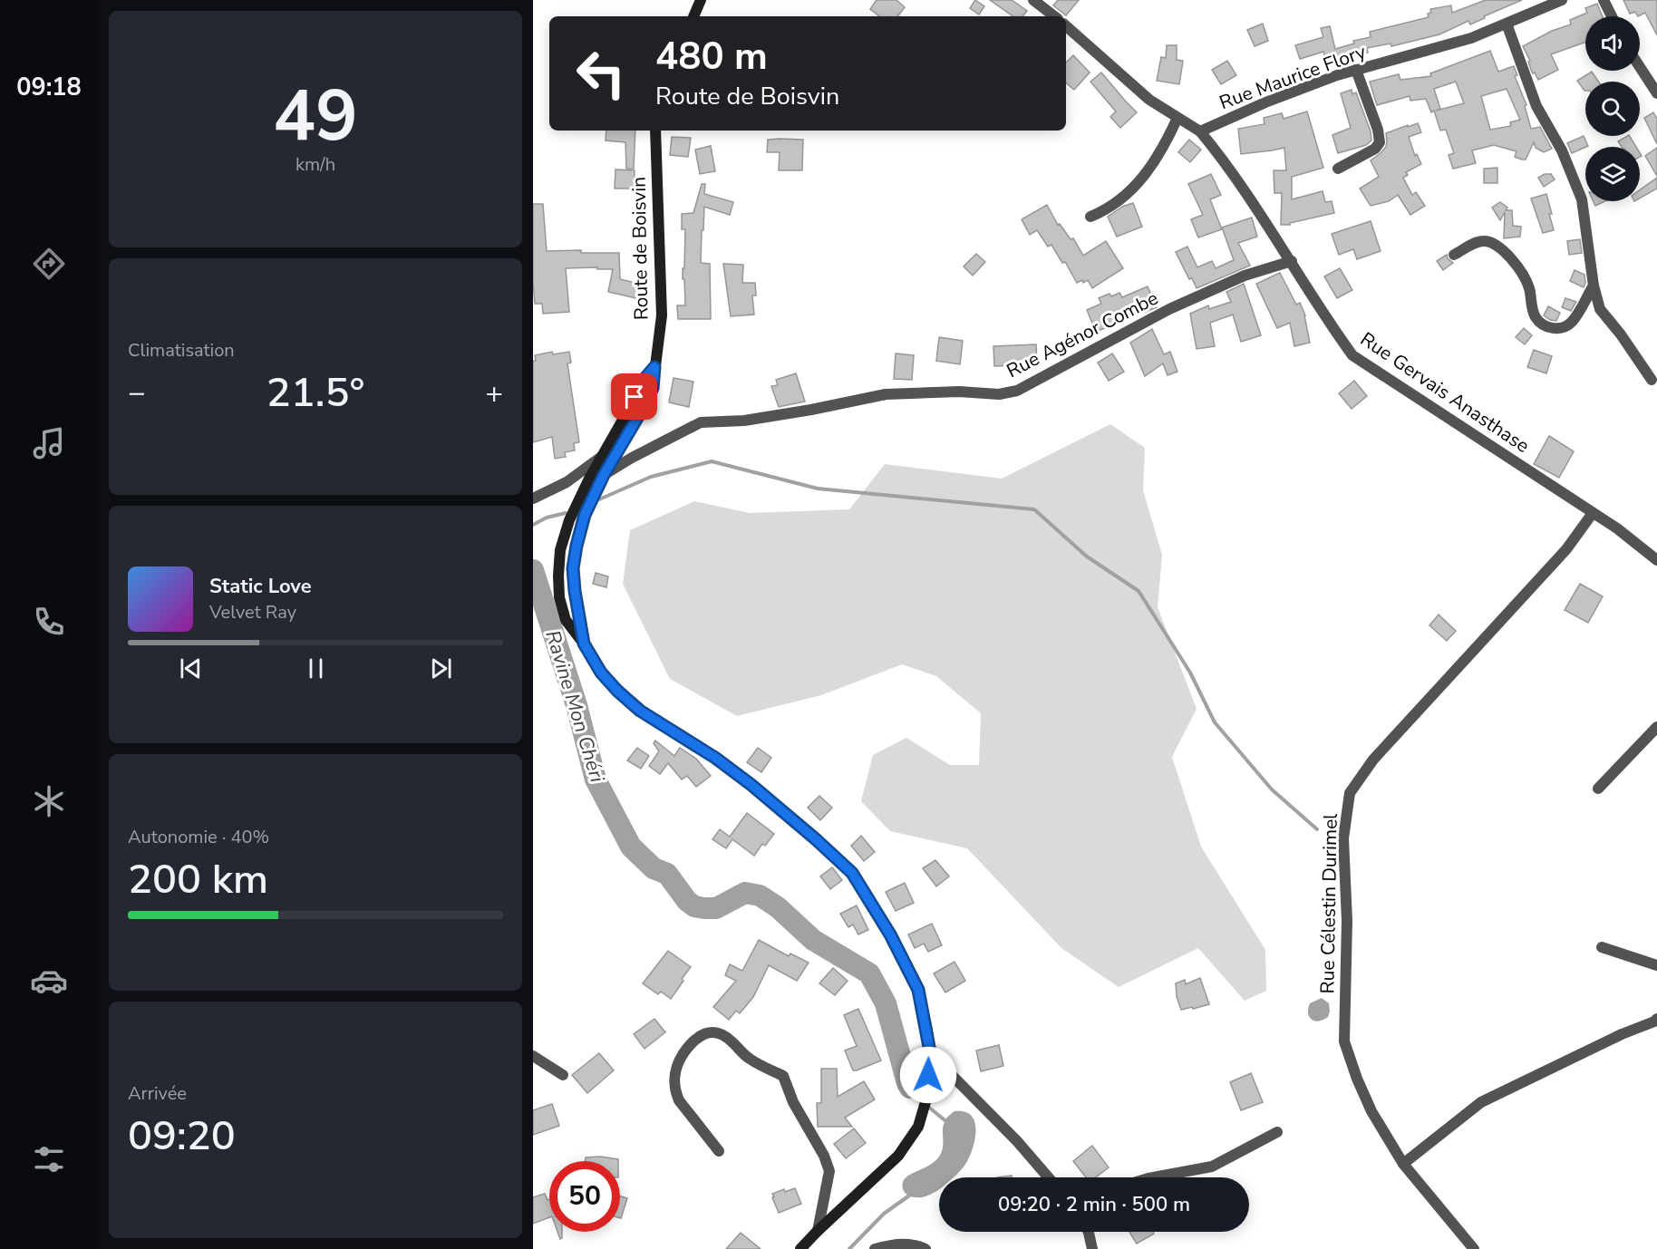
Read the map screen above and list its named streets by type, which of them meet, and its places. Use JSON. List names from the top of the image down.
{
  "streets": {
    "main road": ["Route de Boisvin"],
    "street": [
      "Rue Maurice Flory",
      "Rue Agénor Combe",
      "Rue Gervais Anasthase",
      "Rue Célestin Durimel"
    ]
  },
  "crossings": [
    ["Rue Maurice Flory", "Rue Gervais Anasthase"],
    ["Route de Boisvin", "Rue Agénor Combe"],
    ["Rue Agénor Combe", "Rue Gervais Anasthase"],
    ["Rue Gervais Anasthase", "Rue Célestin Durimel"]
  ],
  "water": ["Ravine Mon Chéri"],
  "page": {
    "tabs": "09:18",
    "tile": [
      ["49", "km/h"],
      "Climatisation",
      ["Autonomie · 40%", "200 km"],
      ["Arrivée", "09:20"]
    ],
    "turn": ["480 m", "Route de Boisvin"],
    "heat": ["−", "21.5°", "+"],
    "song": ["Static Love", "Velvet Ray"],
    "limit": "50",
    "trip": "09:20 · 2 min · 500 m"
  }
}
